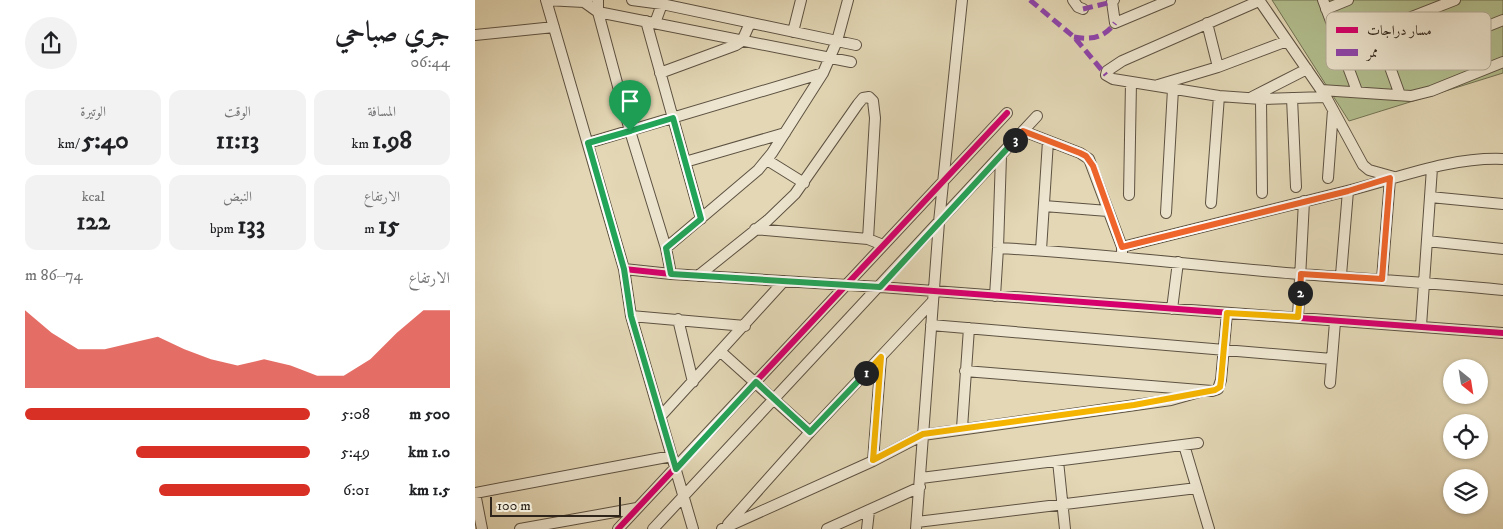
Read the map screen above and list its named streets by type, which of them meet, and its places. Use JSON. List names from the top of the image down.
{
  "legend": ["مسار دراجات", "ممر"],
  "scale_bar": "100 m",
  "north": "bottom right",
  "page": {
    "heading": ["جري صباحي", "06:44"],
    "stats": [
      ["المسافة", "1.98 km"],
      ["الوقت", "11:13"],
      ["الوتيرة", "5:40 /km"],
      ["الارتفاع", "15 m"],
      ["النبض", "133 bpm"],
      ["kcal", "122"]
    ],
    "pins": ["3", "2", "1"],
    "chart": ["الارتفاع", "74–86 m"],
    "list": [
      {
        "name": "500 m",
        "note": "5:08"
      },
      {
        "name": "1.0 km",
        "note": "5:49"
      },
      {
        "name": "1.5 km",
        "note": "6:01"
      }
    ],
    "scale": "100 m"
  }
}
